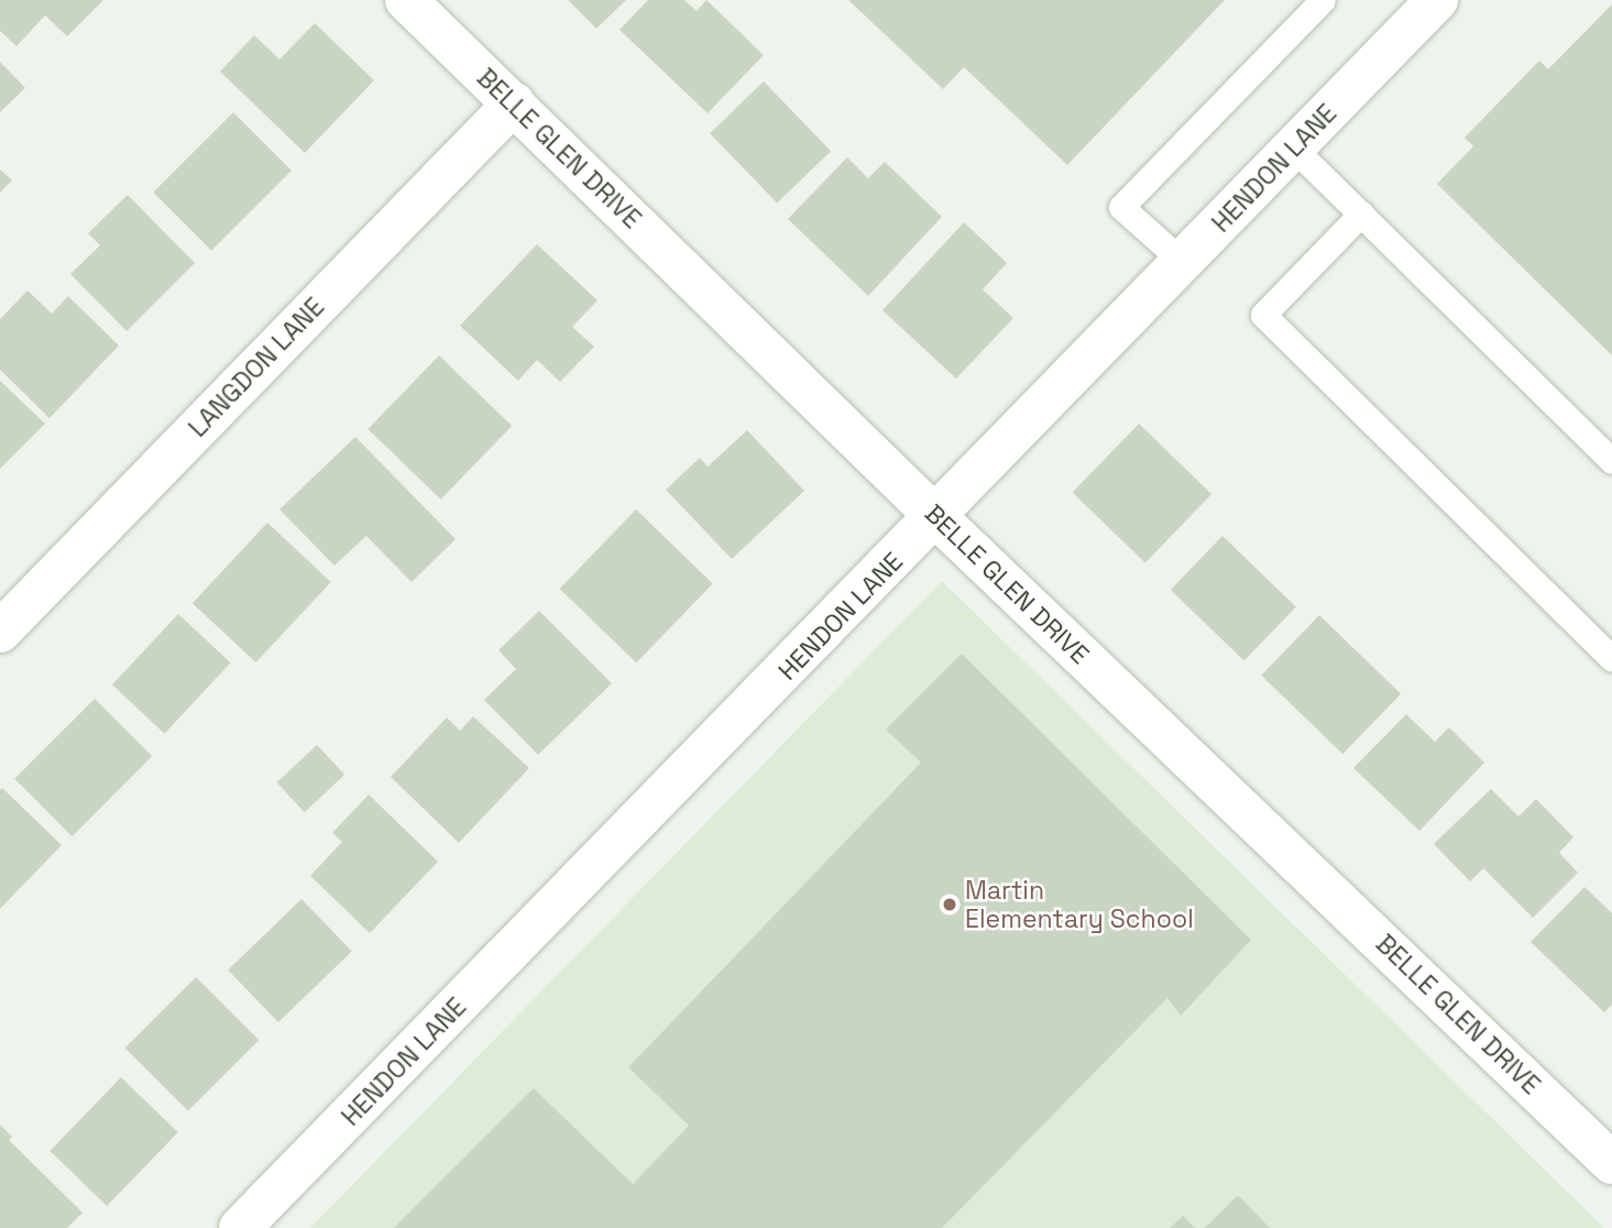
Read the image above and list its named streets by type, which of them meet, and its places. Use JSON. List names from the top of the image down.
{
  "streets": {
    "street": ["BELLE GLEN DRIVE", "HENDON LANE", "LANGDON LANE"]
  },
  "crossings": [
    ["BELLE GLEN DRIVE", "HENDON LANE"],
    ["BELLE GLEN DRIVE", "LANGDON LANE"]
  ],
  "places": ["Martin Elementary School"]
}
